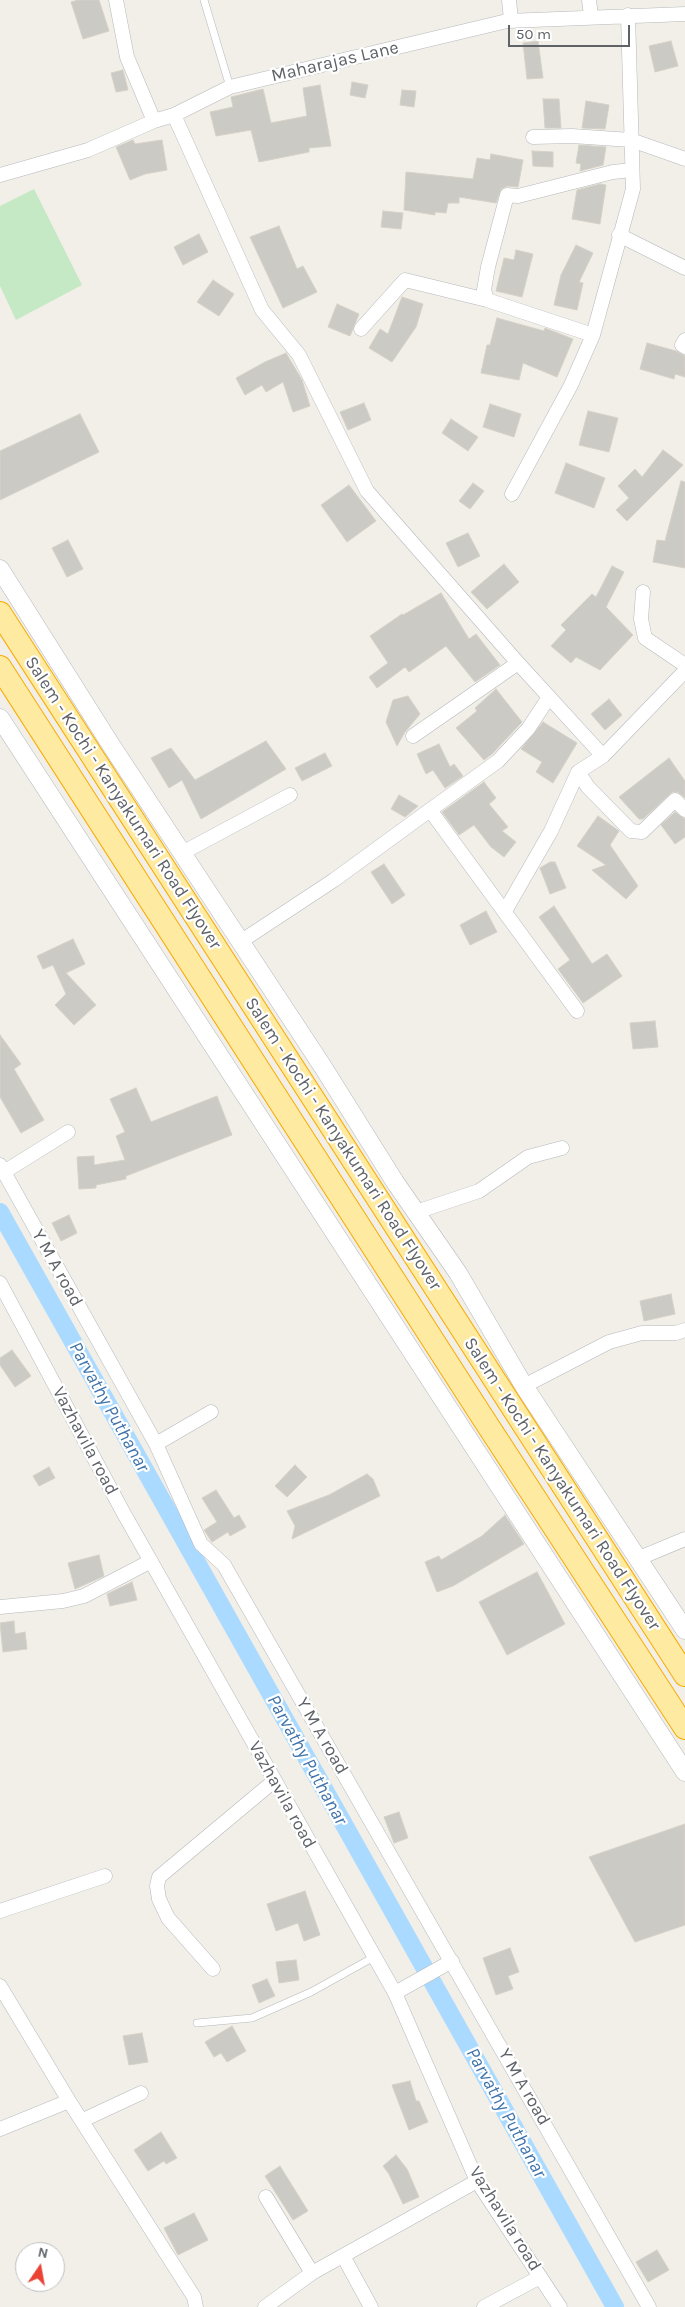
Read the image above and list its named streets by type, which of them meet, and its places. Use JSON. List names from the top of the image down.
{
  "streets": {
    "highway": ["Salem - Kochi - Kanyakumari Road Flyover"],
    "street": ["Maharajas Lane", "Y M A road", "Vazhavila road"]
  },
  "water": ["Parvathy Puthanar"],
  "scale_bar": "50 m",
  "north": "top"
}
